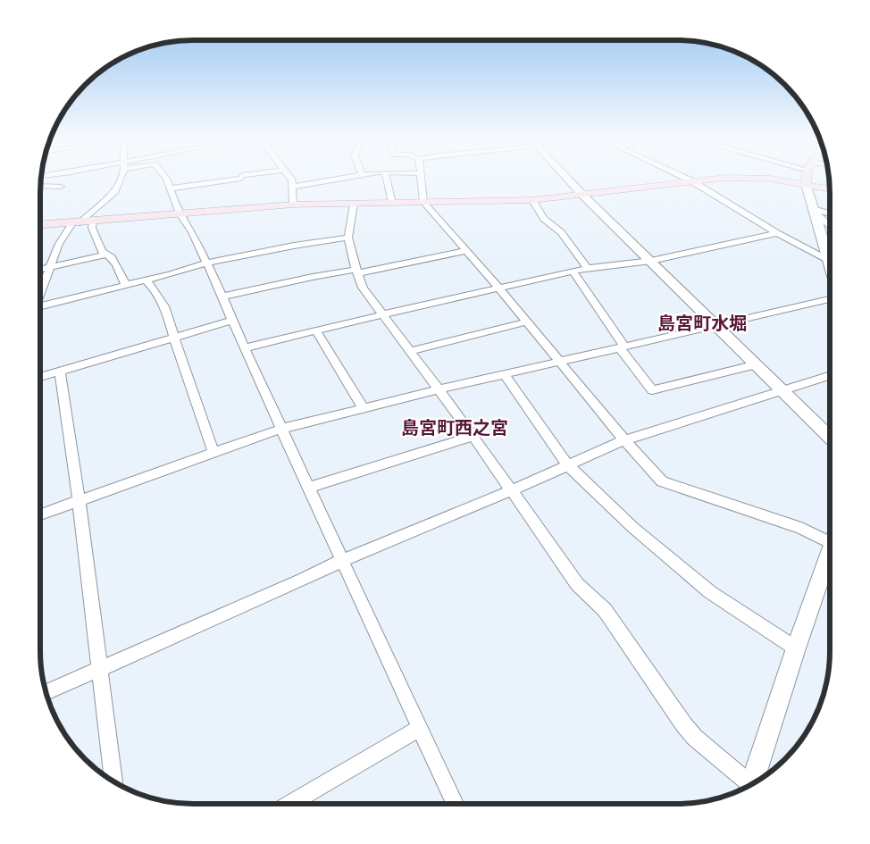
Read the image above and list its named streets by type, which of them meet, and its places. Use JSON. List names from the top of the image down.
{
  "districts": ["島宮町水堀", "島宮町西之宮"]
}
